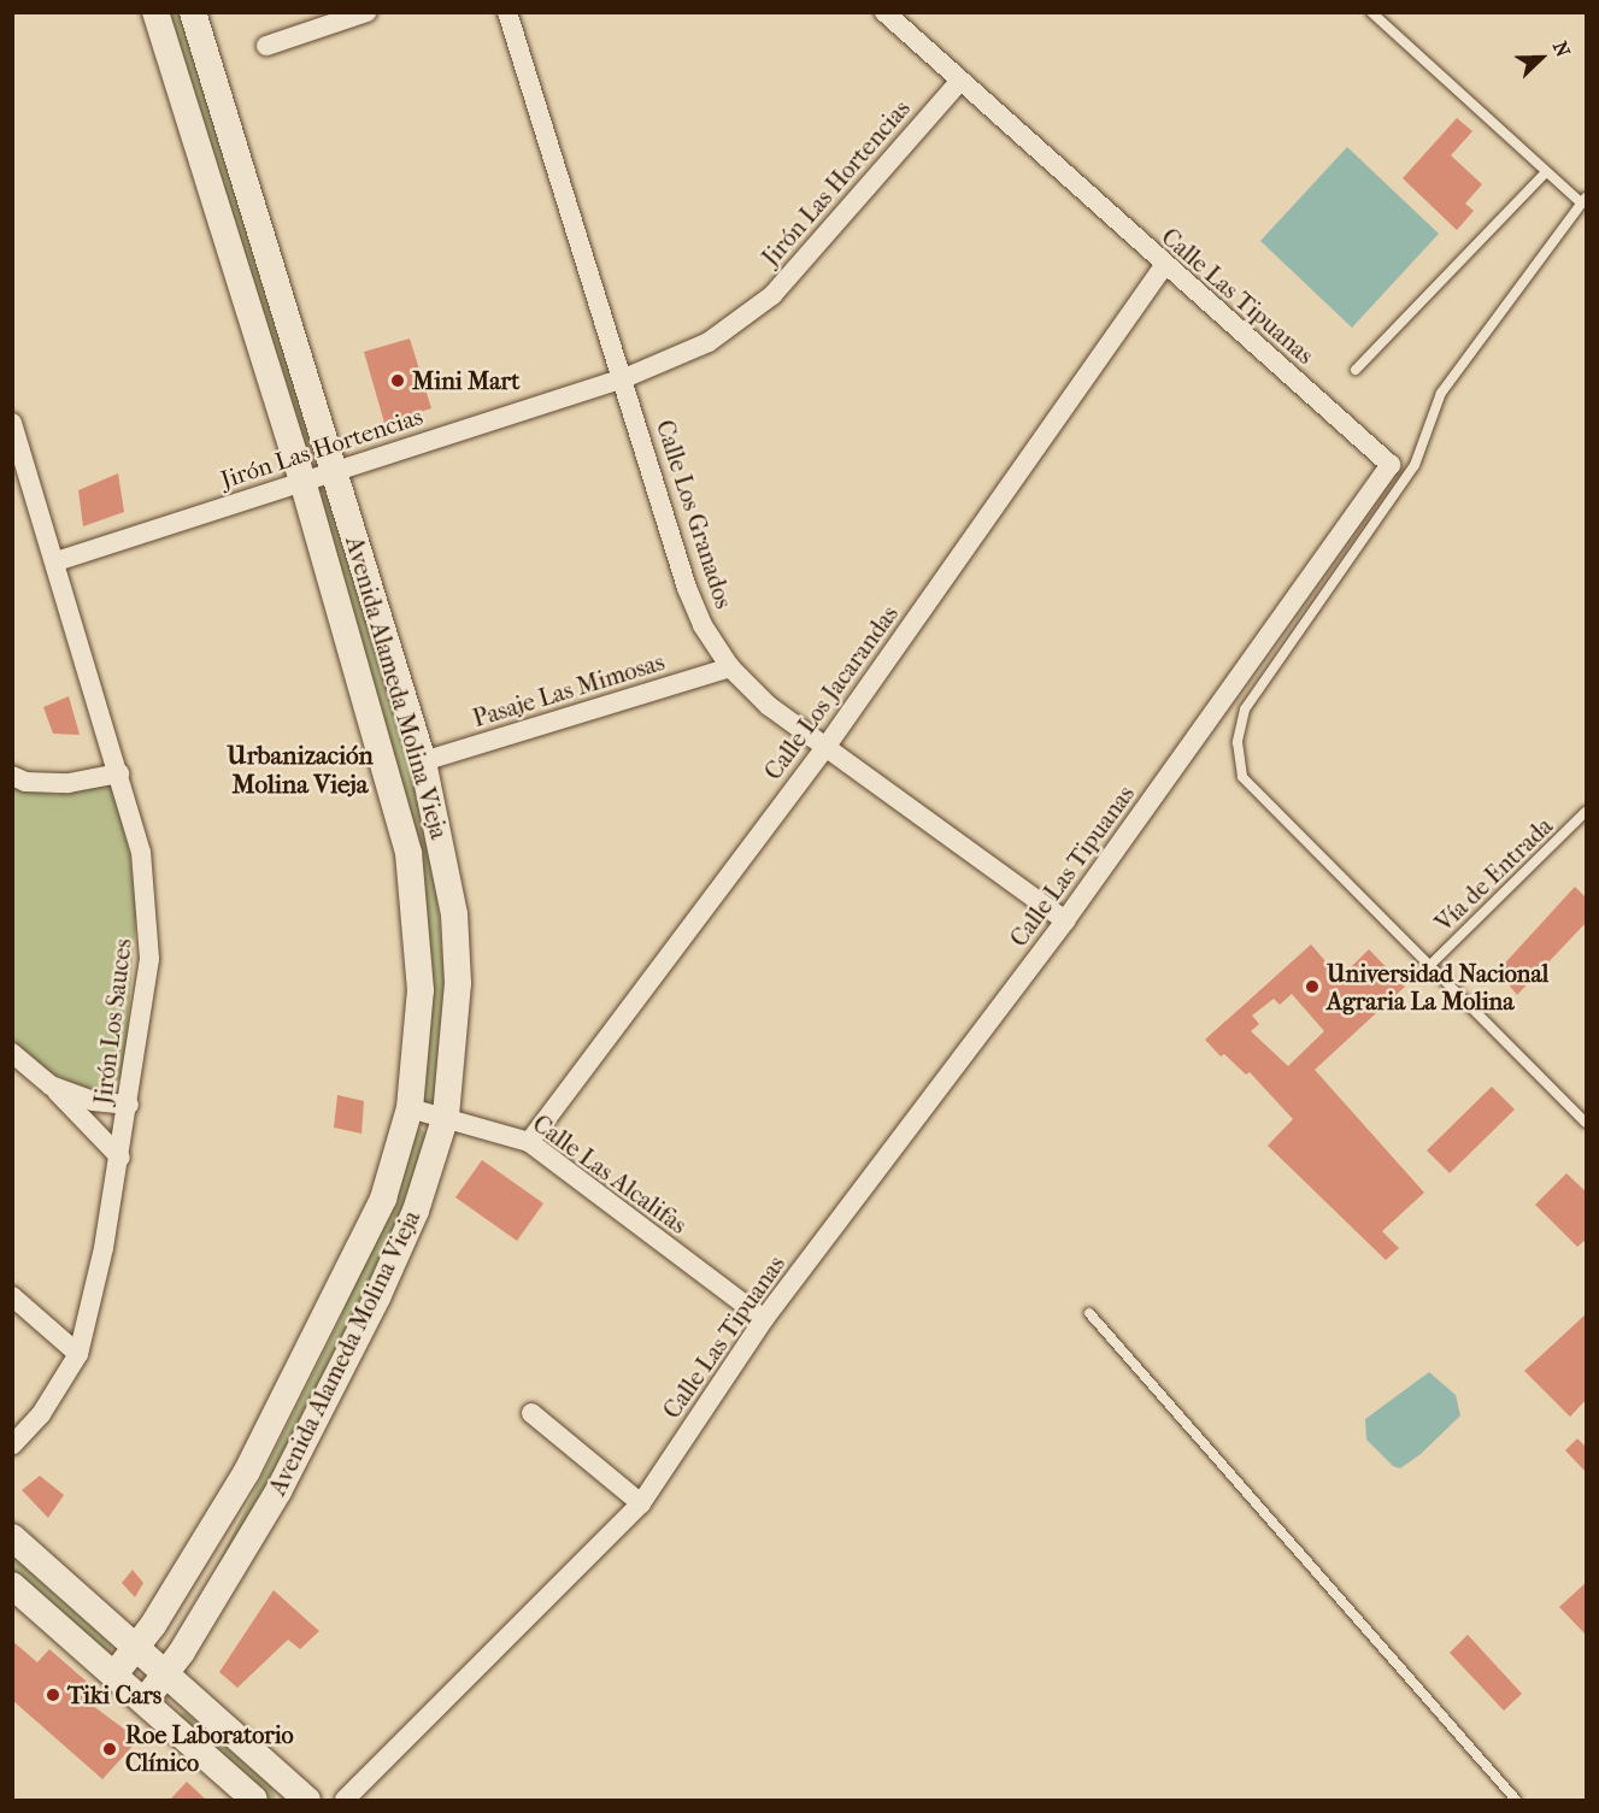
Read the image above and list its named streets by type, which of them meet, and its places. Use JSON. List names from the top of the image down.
{
  "streets": {
    "street": [
      "Jirón Las Hortencias",
      "Calle Las Tipuanas",
      "Calle Los Granados",
      "Avenida Alameda Molina Vieja",
      "Pasaje Las Mimosas",
      "Calle Los Jacarandas",
      "Jirón Los Sauces",
      "Calle Las Alcalifas"
    ],
    "lane": ["Vía de Entrada"]
  },
  "crossings": [
    ["Jirón Las Hortencias", "Calle Las Tipuanas"],
    ["Jirón Las Hortencias", "Calle Los Granados"],
    ["Jirón Las Hortencias", "Avenida Alameda Molina Vieja"],
    ["Jirón Las Hortencias", "Jirón Los Sauces"],
    ["Calle Las Tipuanas", "Calle Los Granados"],
    ["Calle Las Tipuanas", "Calle Los Jacarandas"],
    ["Calle Las Tipuanas", "Calle Las Alcalifas"],
    ["Calle Los Granados", "Pasaje Las Mimosas"],
    ["Calle Los Granados", "Calle Los Jacarandas"],
    ["Avenida Alameda Molina Vieja", "Pasaje Las Mimosas"],
    ["Avenida Alameda Molina Vieja", "Calle Las Alcalifas"],
    ["Calle Los Jacarandas", "Calle Las Alcalifas"]
  ],
  "districts": ["Urbanización Molina Vieja"],
  "places": [
    "Mini Mart",
    "Universidad Nacional Agraria La Molina",
    "Tiki Cars",
    "Roe Laboratorio Clínico"
  ],
  "north": "top right"
}
